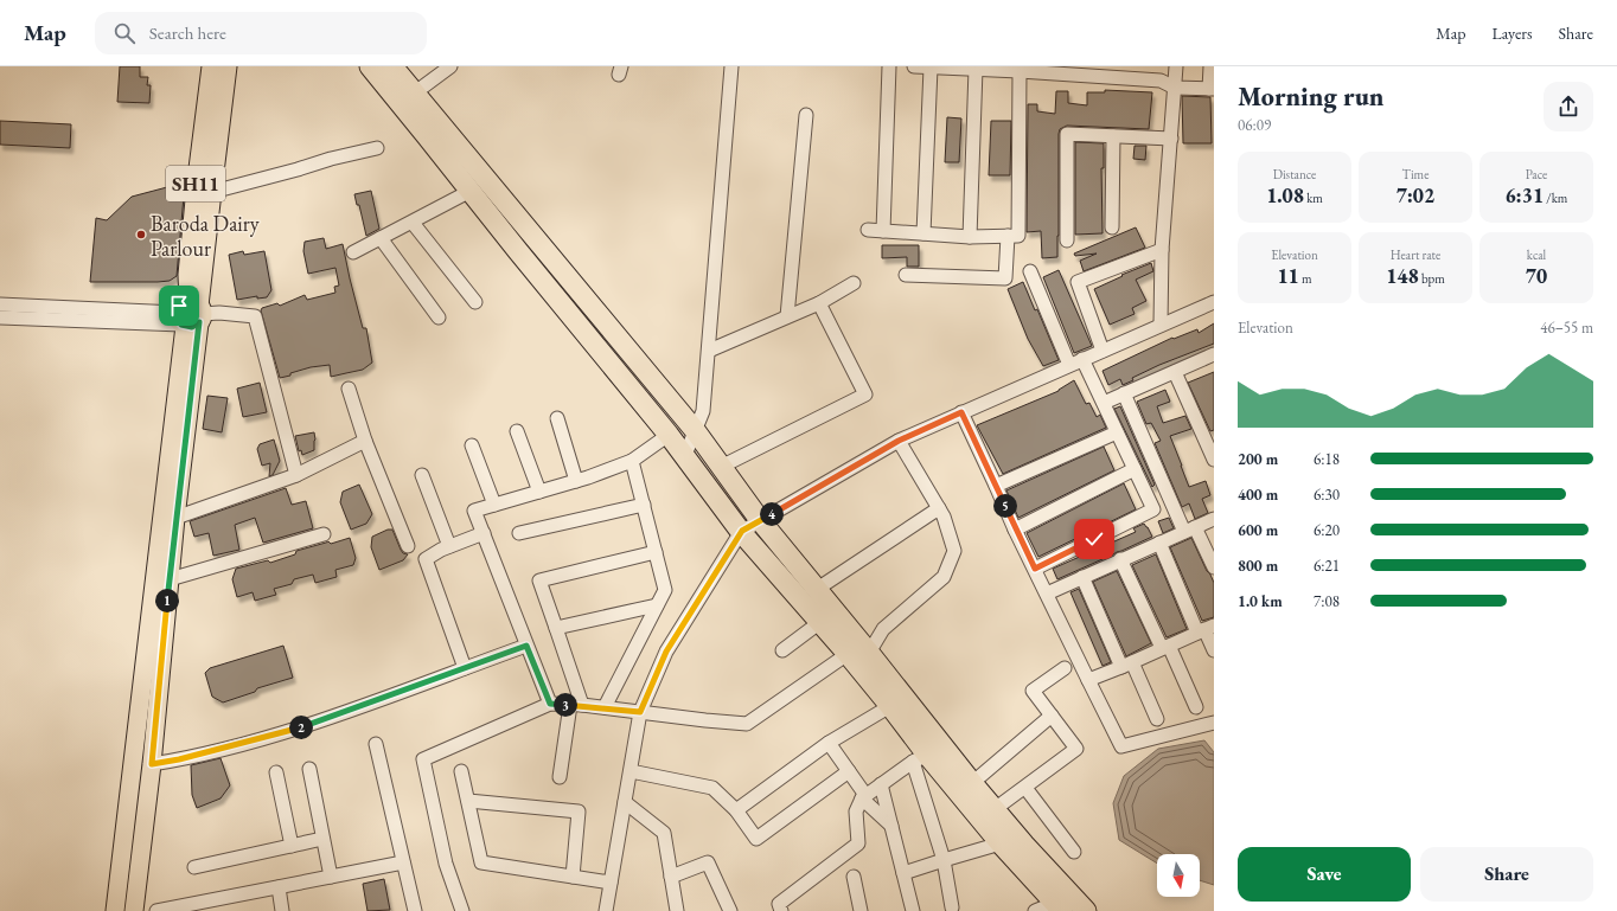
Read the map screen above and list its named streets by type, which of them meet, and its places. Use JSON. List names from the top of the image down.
{
  "streets": {
    "main road": ["SH11"]
  },
  "places": ["Baroda Dairy Parlour"],
  "north": "bottom",
  "page": {
    "header": "Map",
    "search": "Search here",
    "nav": ["Map", "Layers", "Share"],
    "heading": ["Morning run", "06:09"],
    "stats": [
      ["Distance", "1.08 km"],
      ["Time", "7:02"],
      ["Pace", "6:31 /km"],
      ["Elevation", "11 m"],
      ["Heart rate", "148 bpm"],
      ["kcal", "70"]
    ],
    "chart": ["Elevation", "46–55 m"],
    "list": [
      {
        "name": "200 m",
        "note": "6:18"
      },
      {
        "name": "400 m",
        "note": "6:30"
      },
      {
        "name": "600 m",
        "note": "6:20"
      },
      {
        "name": "800 m",
        "note": "6:21"
      },
      {
        "name": "1.0 km",
        "note": "7:08"
      }
    ],
    "pins": [
      "5",
      "4",
      "1",
      "3",
      "2"
    ],
    "buttons": ["Save", "Share"]
  }
}
